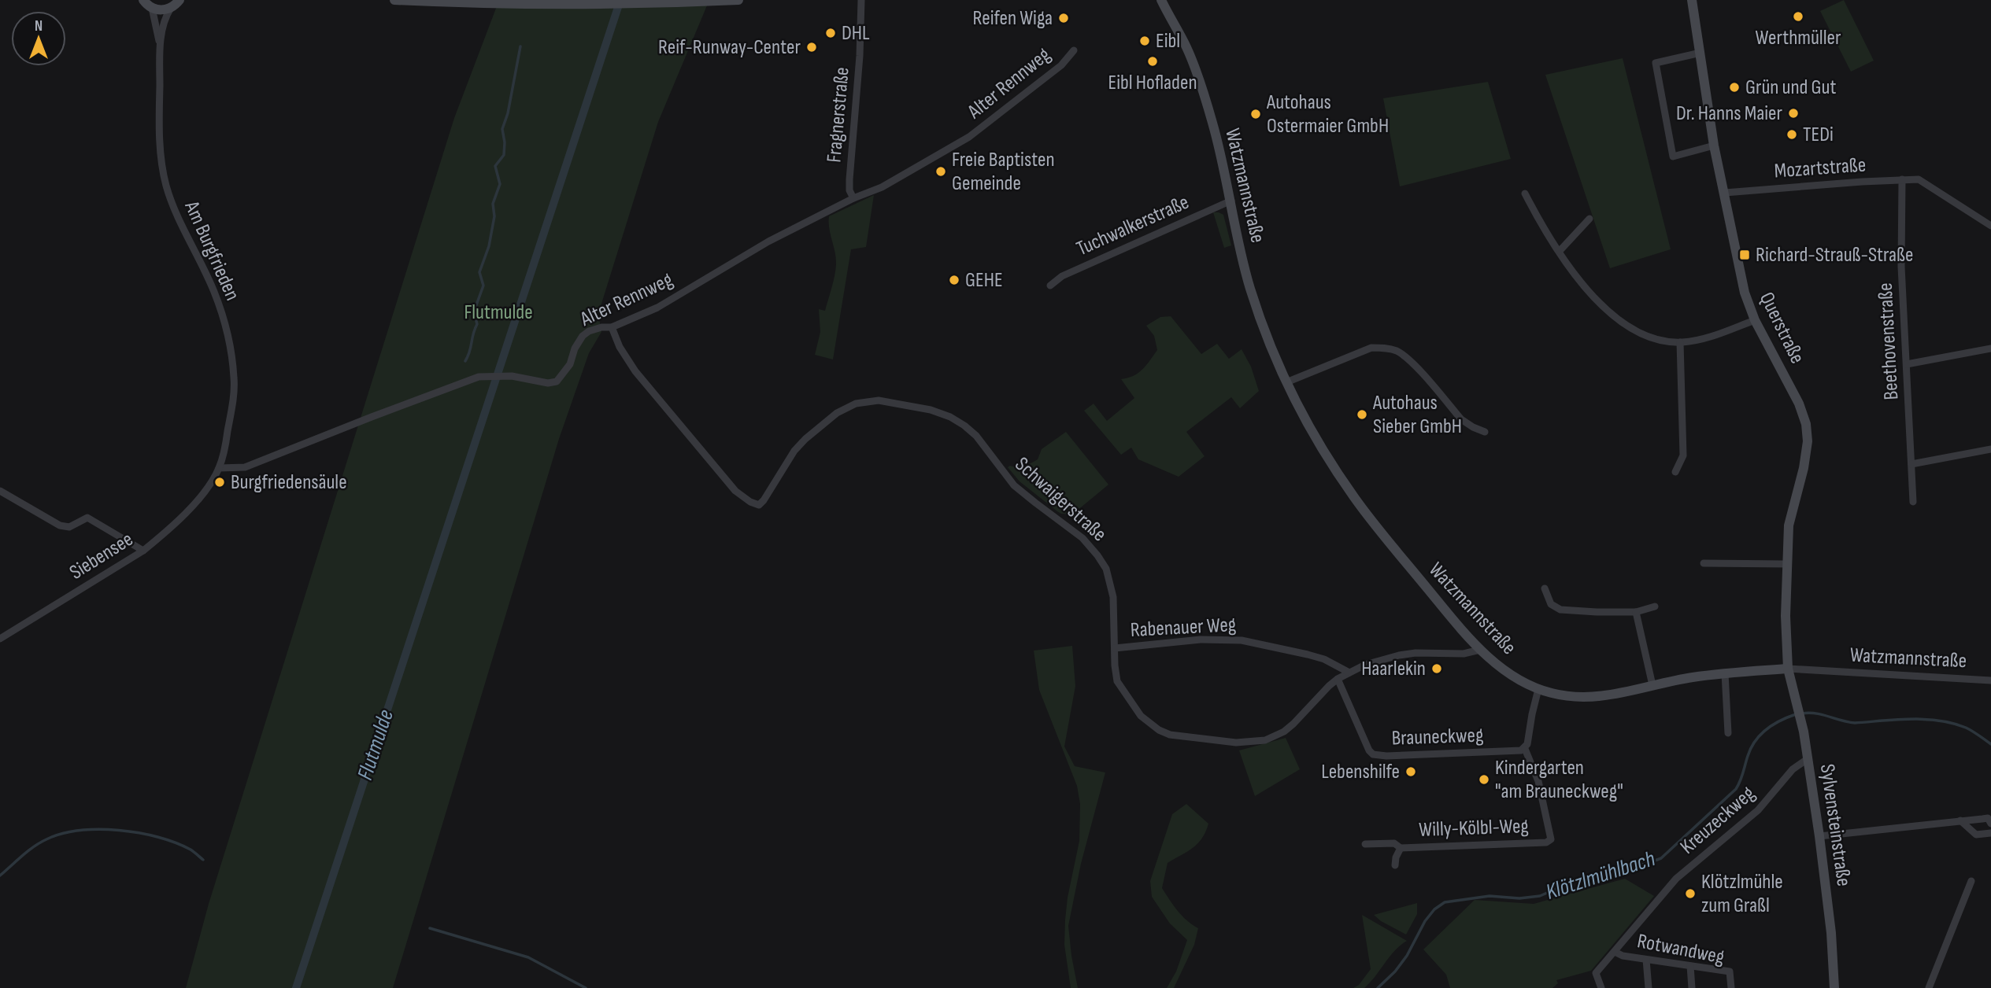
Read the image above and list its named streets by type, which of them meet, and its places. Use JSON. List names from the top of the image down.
{
  "streets": {
    "street": [
      "Alter Rennweg",
      "Fragnerstraße",
      "Mozartstraße",
      "Watzmannstraße",
      "Tuchwalkerstraße",
      "Am Burgfrieden",
      "Querstraße",
      "Beethovenstraße",
      "Schwaigerstraße",
      "Siebensee",
      "Rabenauer Weg",
      "Brauneckweg",
      "Kreuzeckweg",
      "Sylvensteinstraße",
      "Willy-Kölbl-Weg",
      "Rotwandweg"
    ]
  },
  "crossings": [
    ["Alter Rennweg", "Fragnerstraße"],
    ["Alter Rennweg", "Am Burgfrieden"],
    ["Alter Rennweg", "Schwaigerstraße"],
    ["Alter Rennweg", "Siebensee"],
    ["Mozartstraße", "Querstraße"],
    ["Mozartstraße", "Beethovenstraße"],
    ["Watzmannstraße", "Tuchwalkerstraße"],
    ["Watzmannstraße", "Querstraße"],
    ["Watzmannstraße", "Schwaigerstraße"],
    ["Watzmannstraße", "Sylvensteinstraße"],
    ["Am Burgfrieden", "Siebensee"],
    ["Querstraße", "Sylvensteinstraße"],
    ["Schwaigerstraße", "Rabenauer Weg"],
    ["Schwaigerstraße", "Brauneckweg"],
    ["Brauneckweg", "Willy-Kölbl-Weg"],
    ["Kreuzeckweg", "Sylvensteinstraße"],
    ["Kreuzeckweg", "Rotwandweg"]
  ],
  "water": ["Flutmulde", "Klötzlmühlbach"],
  "parks": ["Flutmulde"],
  "places": {
    "other": [
      "Werthmüller",
      "Reifen Wiga",
      "DHL",
      "Eibl",
      "Reif-Runway-Center",
      "Eibl Hofladen",
      "Grün und Gut",
      "Dr. Hanns Maier",
      "Autohaus Ostermaier GmbH",
      "TEDi",
      "Freie Baptisten Gemeinde",
      "GEHE",
      "Autohaus Sieber GmbH",
      "Burgfriedensäule",
      "Haarlekin",
      "Lebenshilfe",
      "Kindergarten \"am Brauneckweg\"",
      "Klötzlmühle zum Graßl"
    ],
    "transit": ["Richard-Strauß-Straße"]
  },
  "north": "top"
}
